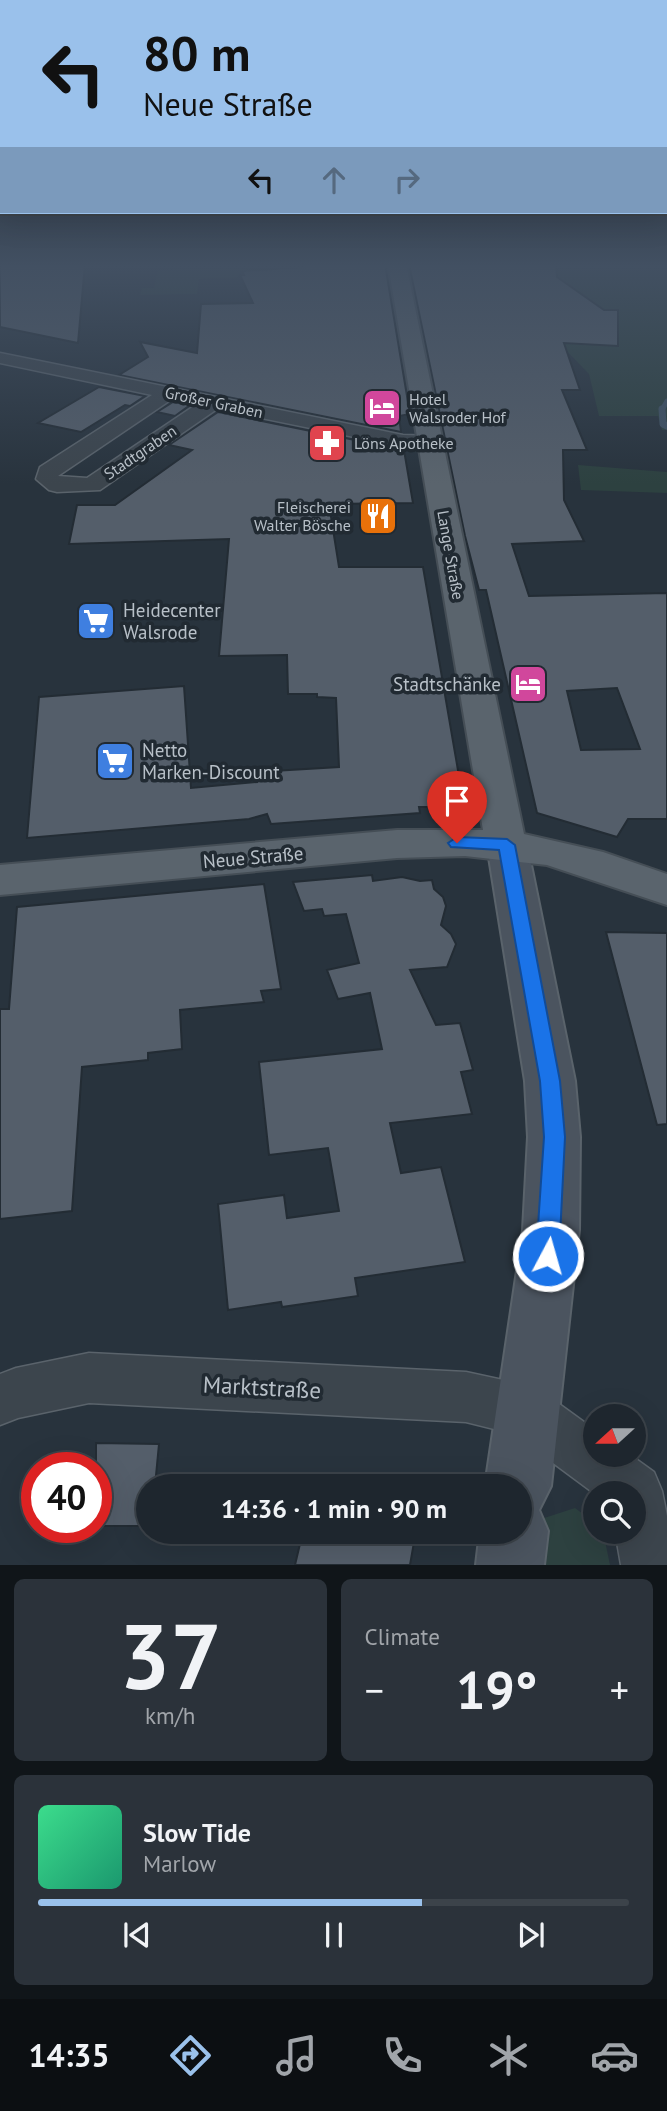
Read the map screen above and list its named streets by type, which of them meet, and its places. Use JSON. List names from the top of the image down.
{
  "streets": {
    "main road": ["Lange Straße", "Neue Straße"],
    "street": ["Großer Graben", "Stadtgraben", "Marktstraße"]
  },
  "crossings": [
    ["Großer Graben", "Stadtgraben"],
    ["Großer Graben", "Lange Straße"],
    ["Lange Straße", "Neue Straße"]
  ],
  "places": {
    "hotel": ["Hotel Walsroder Hof", "Stadtschänke"],
    "pharmacy": ["Löns Apotheke"],
    "restaurant": ["Fleischerei Walter Bösche"],
    "supermarket": ["Heidecenter Walsrode", "Netto Marken-Discount"]
  },
  "north": "left",
  "page": {
    "turn": ["80 m", "Neue Straße"],
    "limit": "40",
    "trip": "14:36 · 1 min · 90 m",
    "tile": [
      ["37", "km/h"],
      "Climate"
    ],
    "heat": ["−", "19°", "+"],
    "song": ["Slow Tide", "Marlow"],
    "tabs": "14:35"
  }
}
